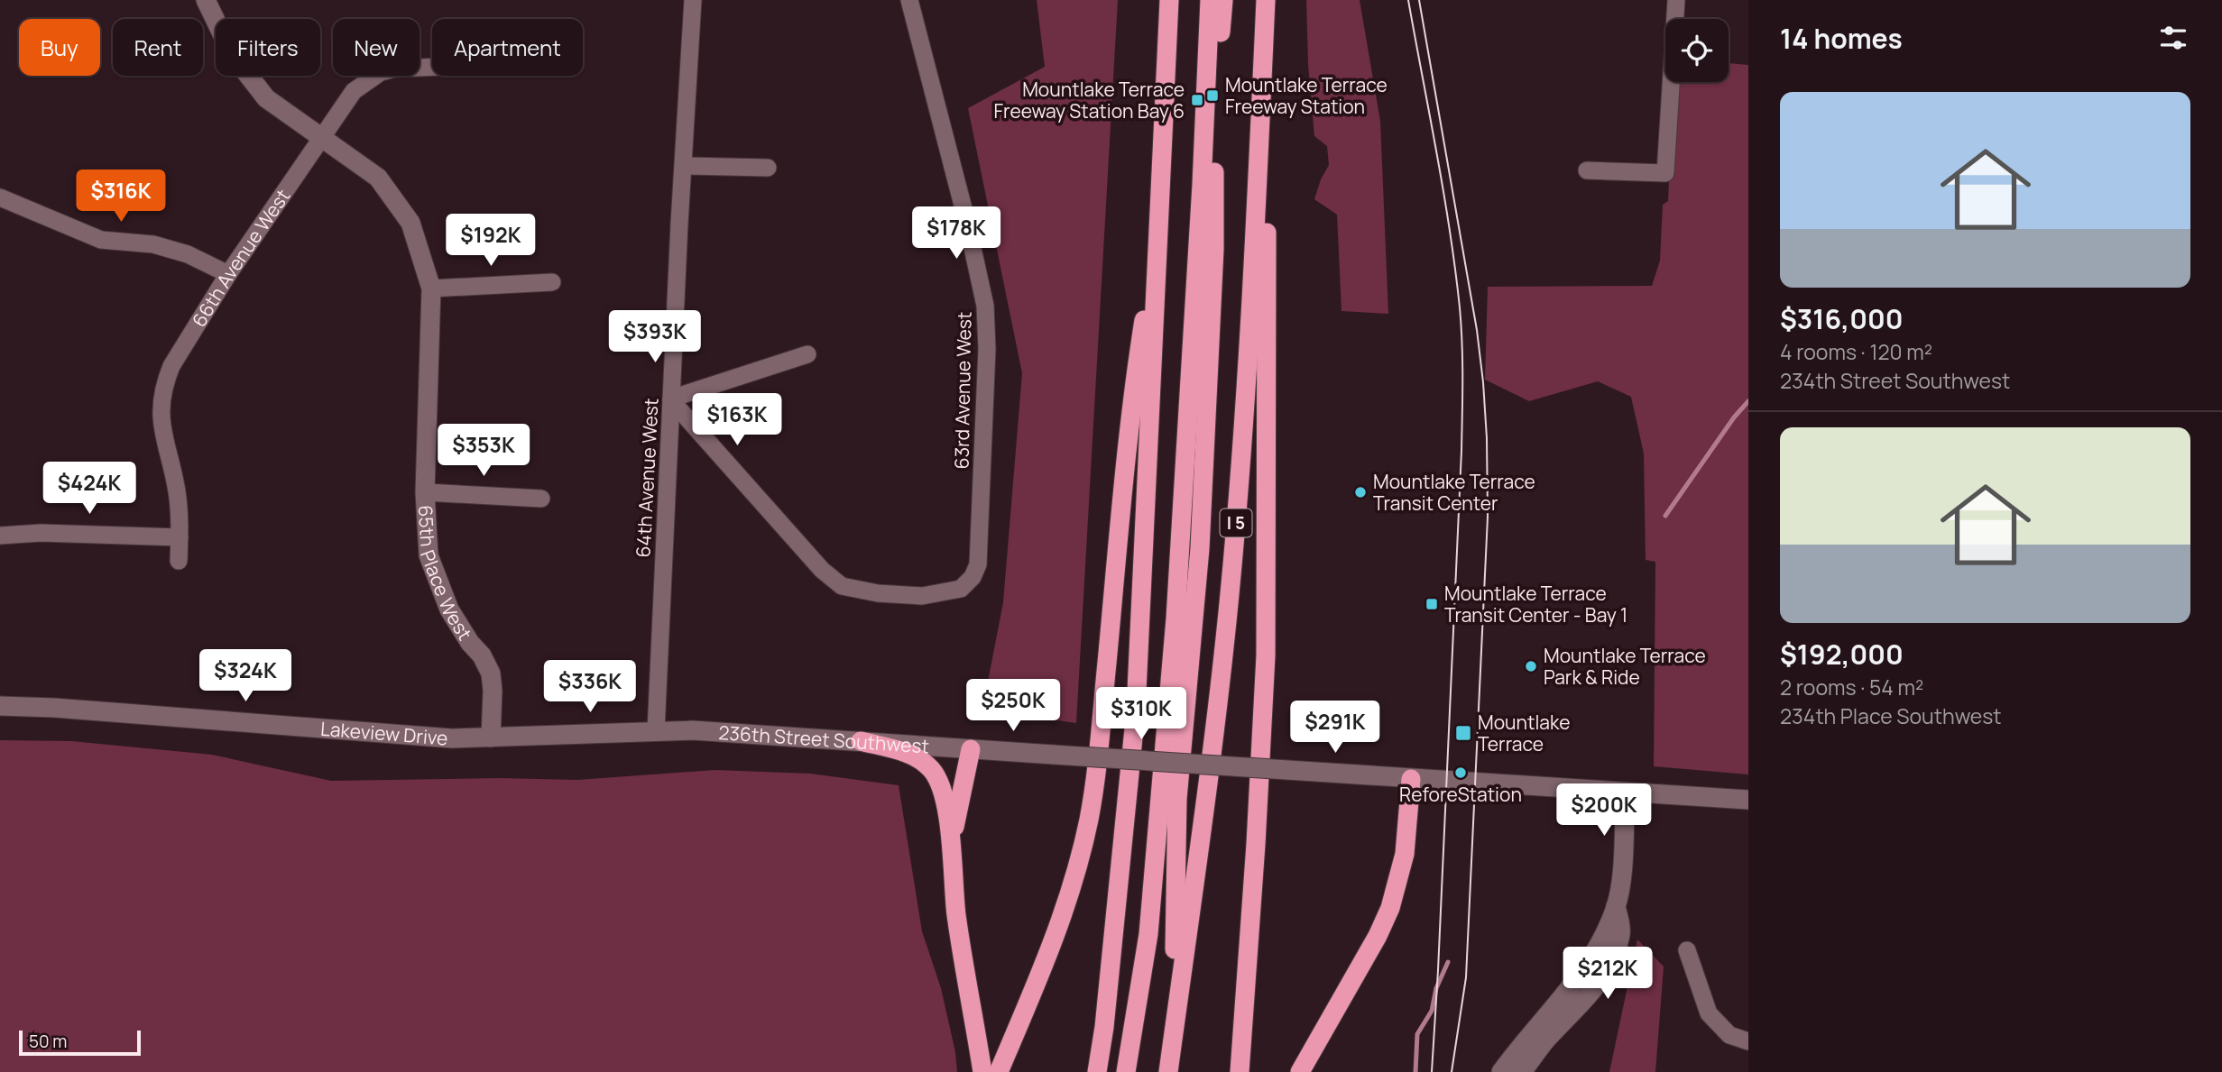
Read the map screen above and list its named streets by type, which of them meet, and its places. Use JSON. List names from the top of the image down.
{
  "streets": {
    "highway": ["I 5"],
    "street": [
      "66th Avenue West",
      "63rd Avenue West",
      "64th Avenue West",
      "65th Place West",
      "Lakeview Drive",
      "236th Street Southwest"
    ]
  },
  "crossings": [
    ["66th Avenue West", "65th Place West"],
    ["63rd Avenue West", "64th Avenue West"],
    ["64th Avenue West", "Lakeview Drive"],
    ["64th Avenue West", "236th Street Southwest"],
    ["65th Place West", "Lakeview Drive"],
    ["Lakeview Drive", "236th Street Southwest"]
  ],
  "places": {
    "transit": [
      "Mountlake Terrace Freeway Station",
      "Mountlake Terrace Freeway Station Bay 6",
      "Mountlake Terrace Transit Center - Bay 1",
      "Mountlake Terrace"
    ],
    "other": ["Mountlake Terrace Transit Center", "Mountlake Terrace Park & Ride", "ReforeStation"]
  },
  "scale_bar": "50 m",
  "page": {
    "heading": "14 homes",
    "chip": [
      "Buy",
      "Rent",
      "Filters",
      "New",
      "Apartment"
    ],
    "list": [
      {
        "name": "$316,000",
        "note": "4 rooms · 120 m² · 234th Street Southwest"
      },
      {
        "name": "$192,000",
        "note": "2 rooms · 54 m² · 234th Place Southwest"
      }
    ],
    "price": [
      "$316K",
      "$178K",
      "$192K",
      "$393K",
      "$163K",
      "$353K",
      "$424K",
      "$324K",
      "$336K",
      "$250K",
      "$310K",
      "$291K",
      "$200K",
      "$212K"
    ],
    "scale": "50 m"
  }
}
